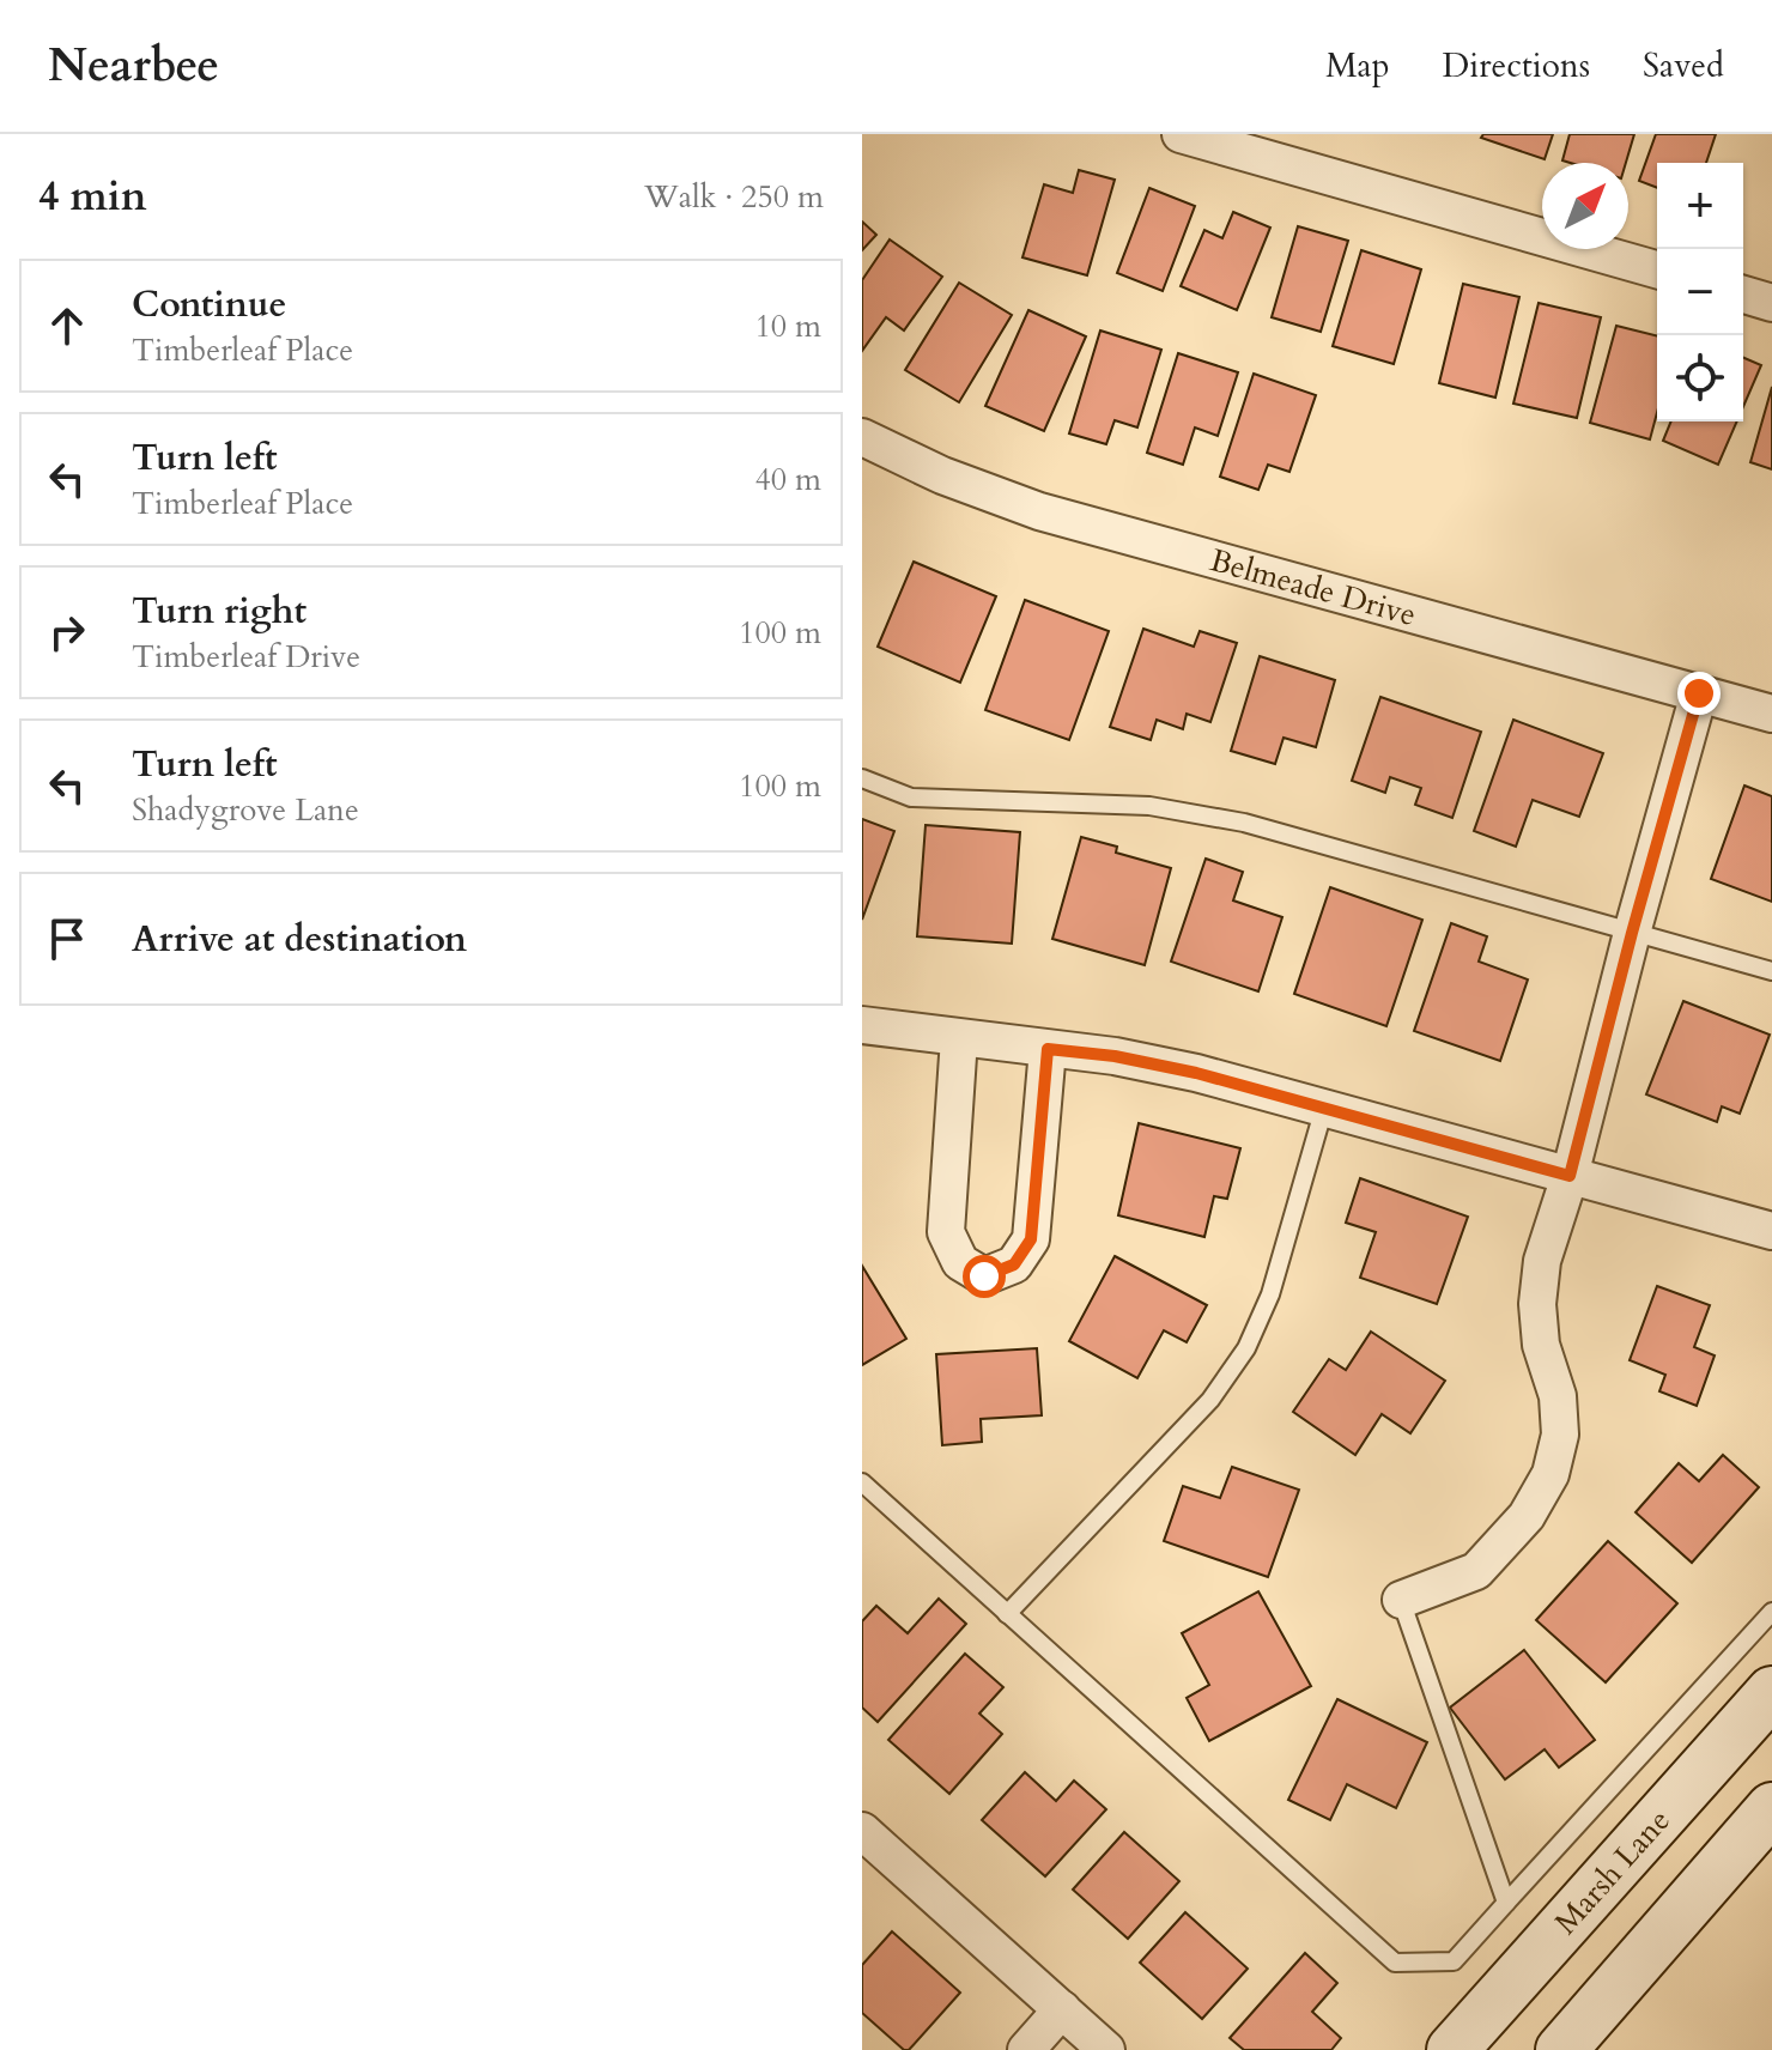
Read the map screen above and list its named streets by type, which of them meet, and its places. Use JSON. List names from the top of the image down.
{
  "streets": {
    "main road": ["Marsh Lane"],
    "street": ["Belmeade Drive"]
  },
  "north": "top right",
  "page": {
    "header": "Nearbee",
    "nav": ["Map", "Directions", "Saved"],
    "heading": ["4 min", "Walk · 250 m"],
    "map_buttons": ["+", "−"],
    "list": [
      ["Continue", "Timberleaf Place", "10 m"],
      ["Turn left", "Timberleaf Place", "40 m"],
      ["Turn right", "Timberleaf Drive", "100 m"],
      ["Turn left", "Shadygrove Lane", "100 m"],
      "Arrive at destination"
    ]
  }
}
